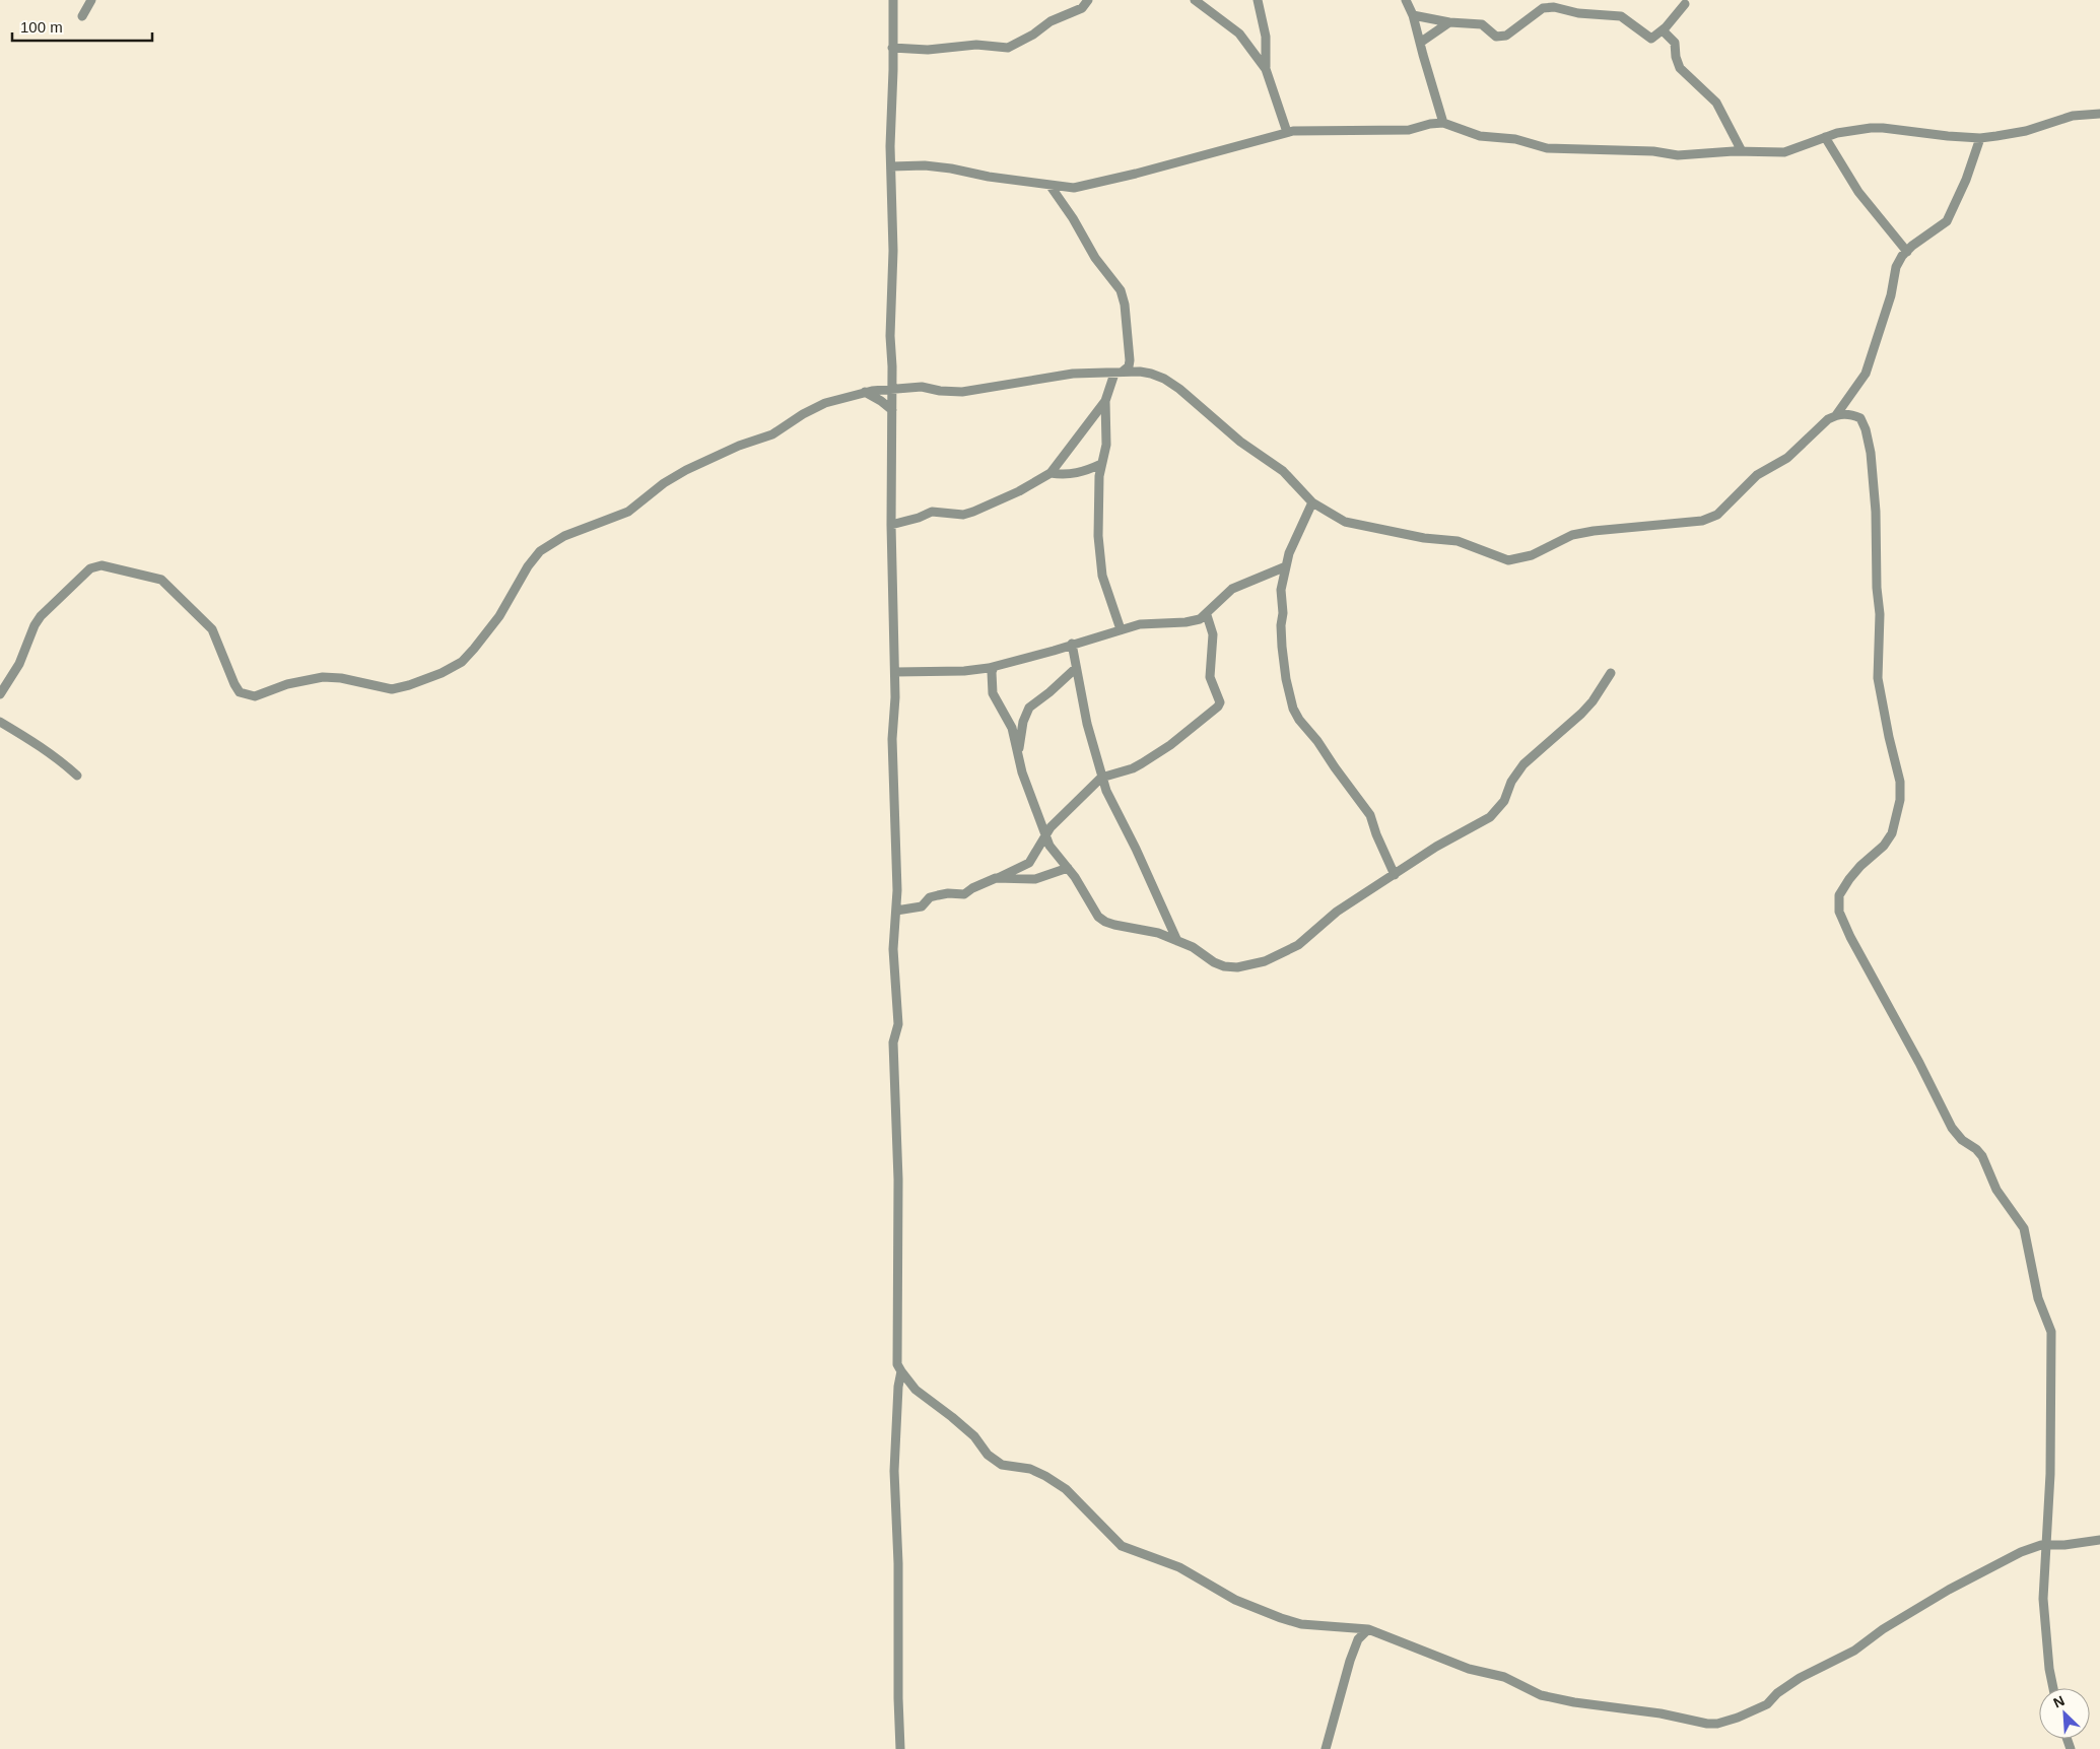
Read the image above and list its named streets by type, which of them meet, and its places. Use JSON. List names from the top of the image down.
{
  "scale_bar": "100 m",
  "north": "top left"
}
